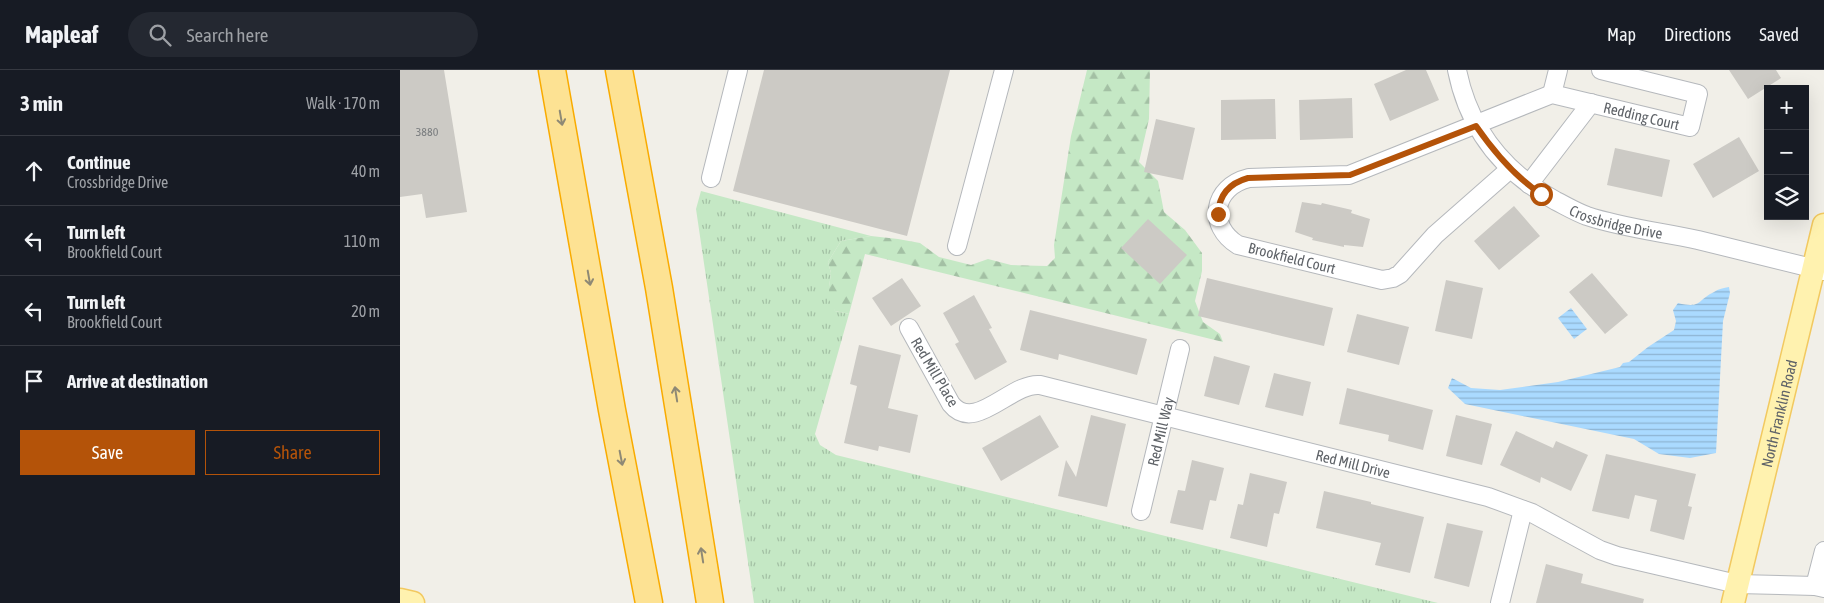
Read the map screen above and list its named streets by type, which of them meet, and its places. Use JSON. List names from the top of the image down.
{
  "streets": {
    "main road": ["North Franklin Road"],
    "street": [
      "Redding Court",
      "Crossbridge Drive",
      "Brookfield Court",
      "Red Mill Place",
      "Red Mill Way",
      "Red Mill Drive"
    ]
  },
  "crossings": [
    ["Crossbridge Drive", "Brookfield Court"],
    ["Crossbridge Drive", "North Franklin Road"],
    ["Red Mill Place", "Red Mill Drive"],
    ["North Franklin Road", "Red Mill Drive"],
    ["Red Mill Way", "Red Mill Drive"]
  ],
  "house_numbers": ["3880"],
  "page": {
    "header": "Mapleaf",
    "search": "Search here",
    "nav": ["Map", "Directions", "Saved"],
    "heading": ["3 min", "Walk · 170 m"],
    "map_buttons": ["+", "−"],
    "list": [
      ["Continue", "Crossbridge Drive", "40 m"],
      ["Turn left", "Brookfield Court", "110 m"],
      ["Turn left", "Brookfield Court", "20 m"],
      "Arrive at destination"
    ],
    "buttons": ["Save", "Share"]
  }
}
